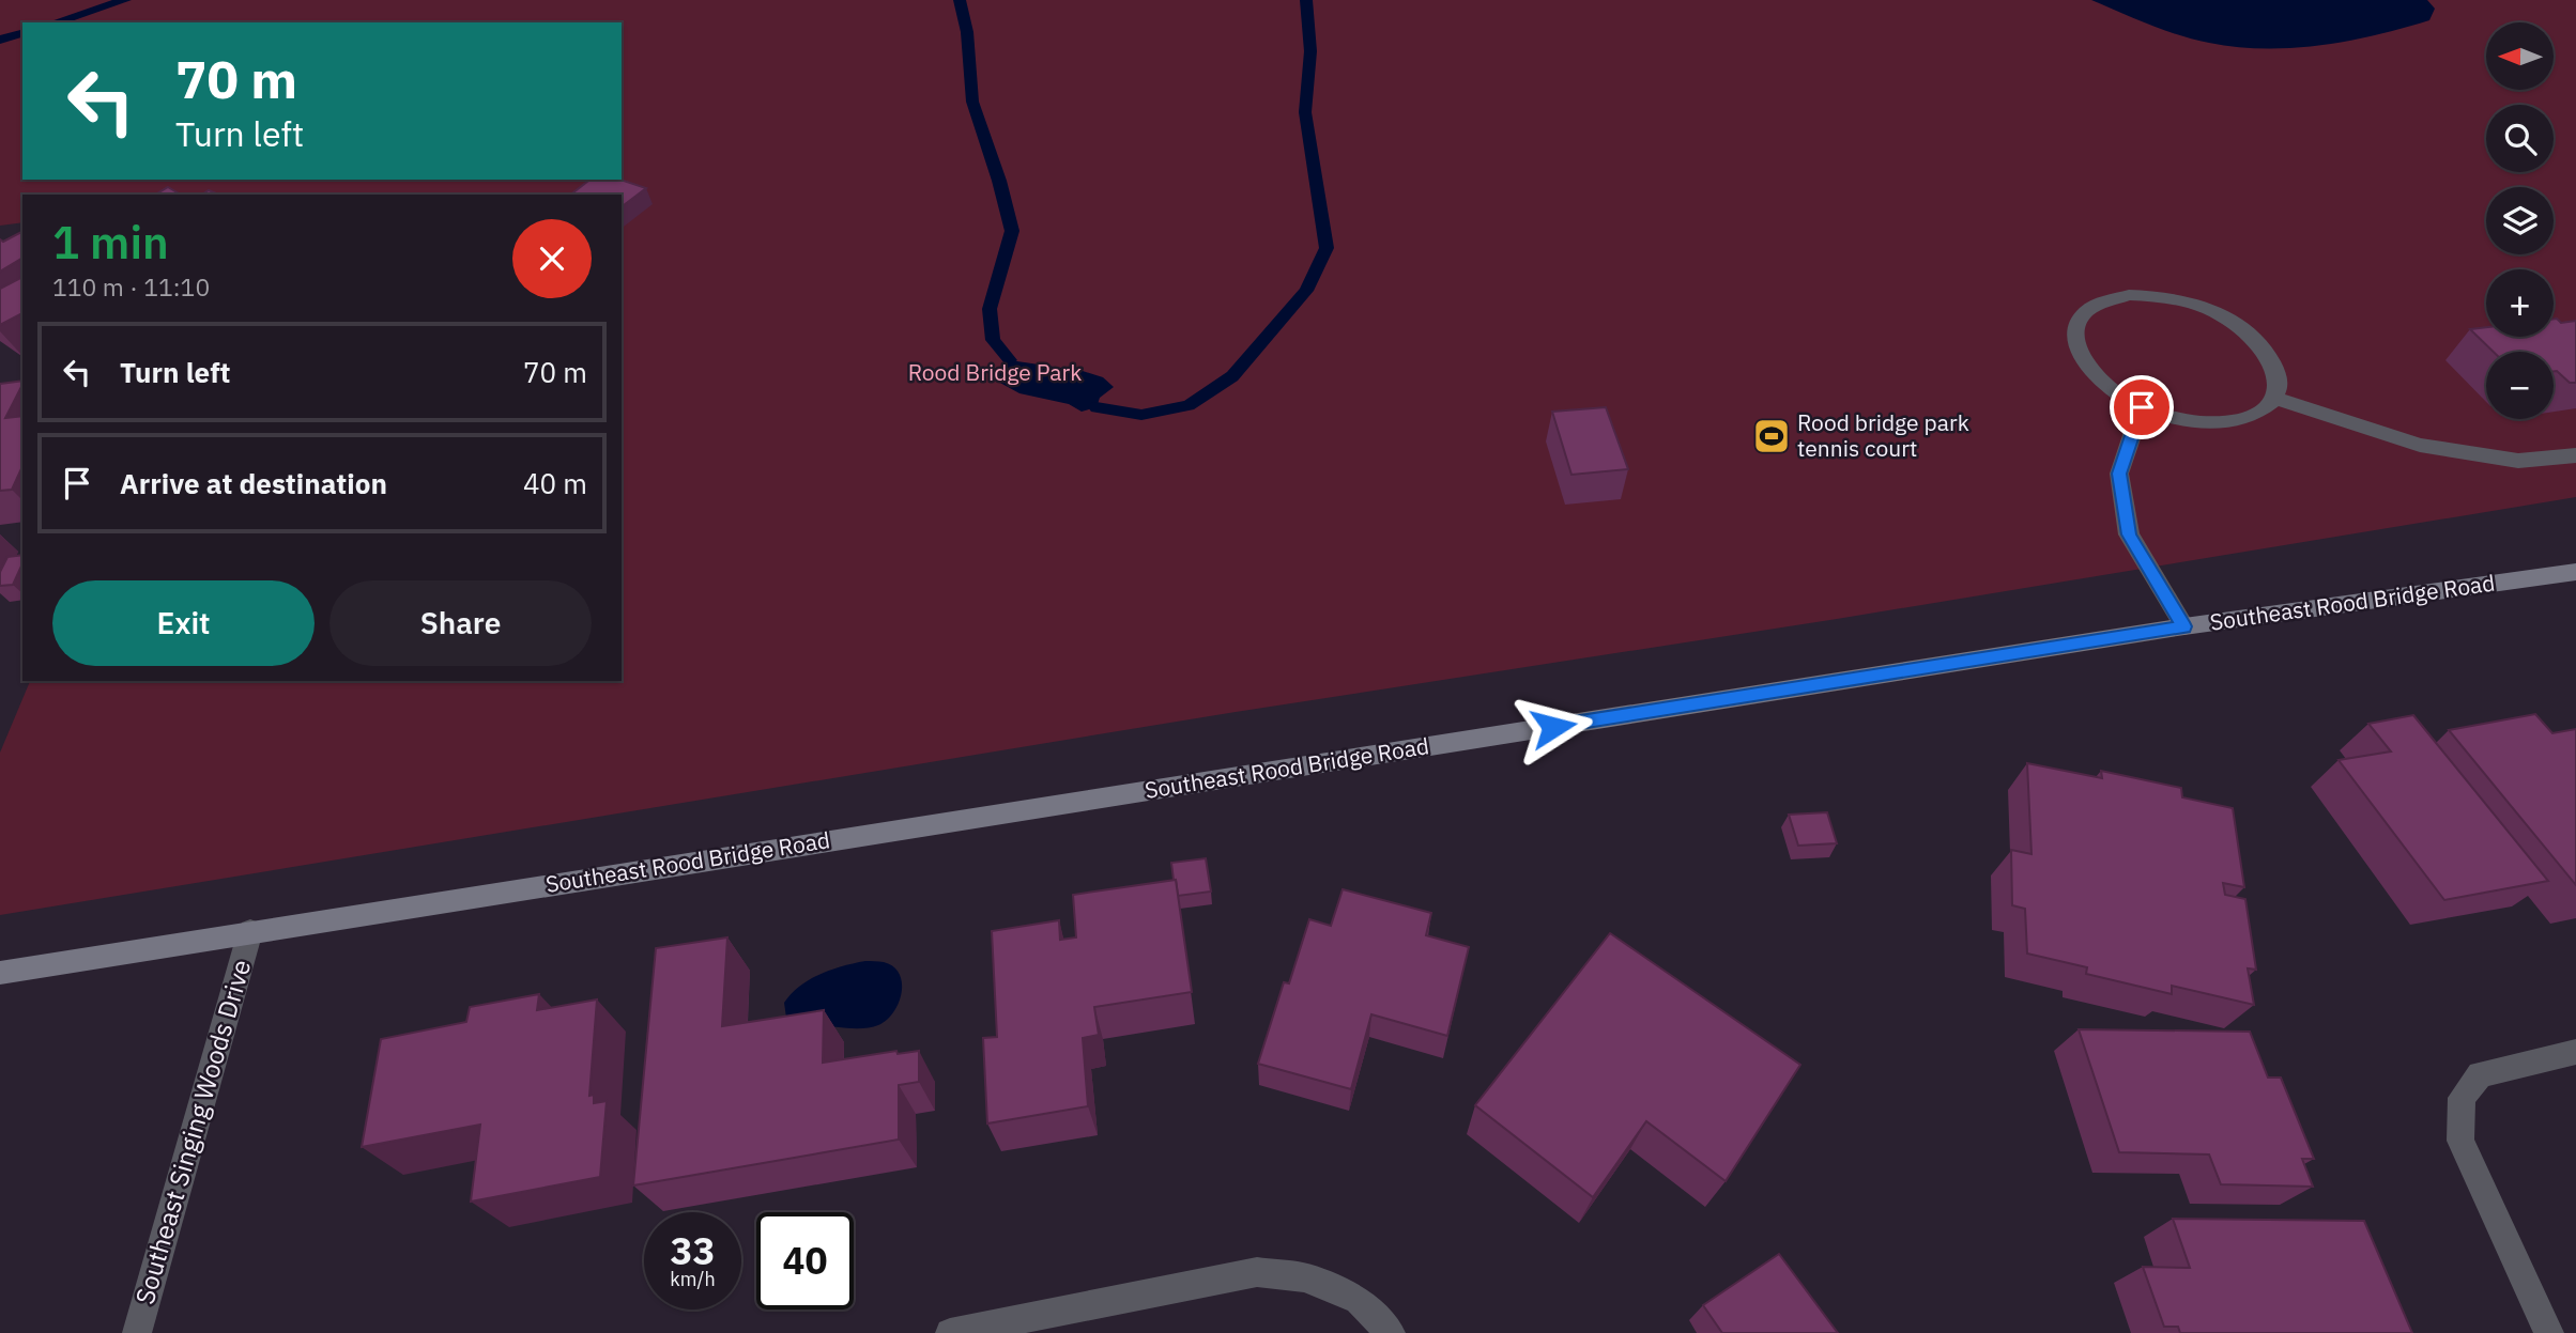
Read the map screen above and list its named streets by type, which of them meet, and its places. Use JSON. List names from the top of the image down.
{
  "streets": {
    "street": ["Southeast Rood Bridge Road", "Southeast Singing Woods Drive"]
  },
  "crossings": [
    ["Southeast Rood Bridge Road", "Southeast Singing Woods Drive"]
  ],
  "parks": ["Rood Bridge Park"],
  "places": {
    "sports": ["Rood bridge park tennis court"]
  },
  "north": "left",
  "page": {
    "map_buttons": ["+", "−"],
    "turn": ["70 m", "Turn left"],
    "heading": ["1 min", "110 m · 11:10"],
    "list": [
      {
        "name": "Turn left",
        "value": "70 m"
      },
      {
        "name": "Arrive at destination",
        "value": "40 m"
      }
    ],
    "buttons": ["Exit", "Share"],
    "speed": "33 km/h",
    "limit": "40"
  }
}
